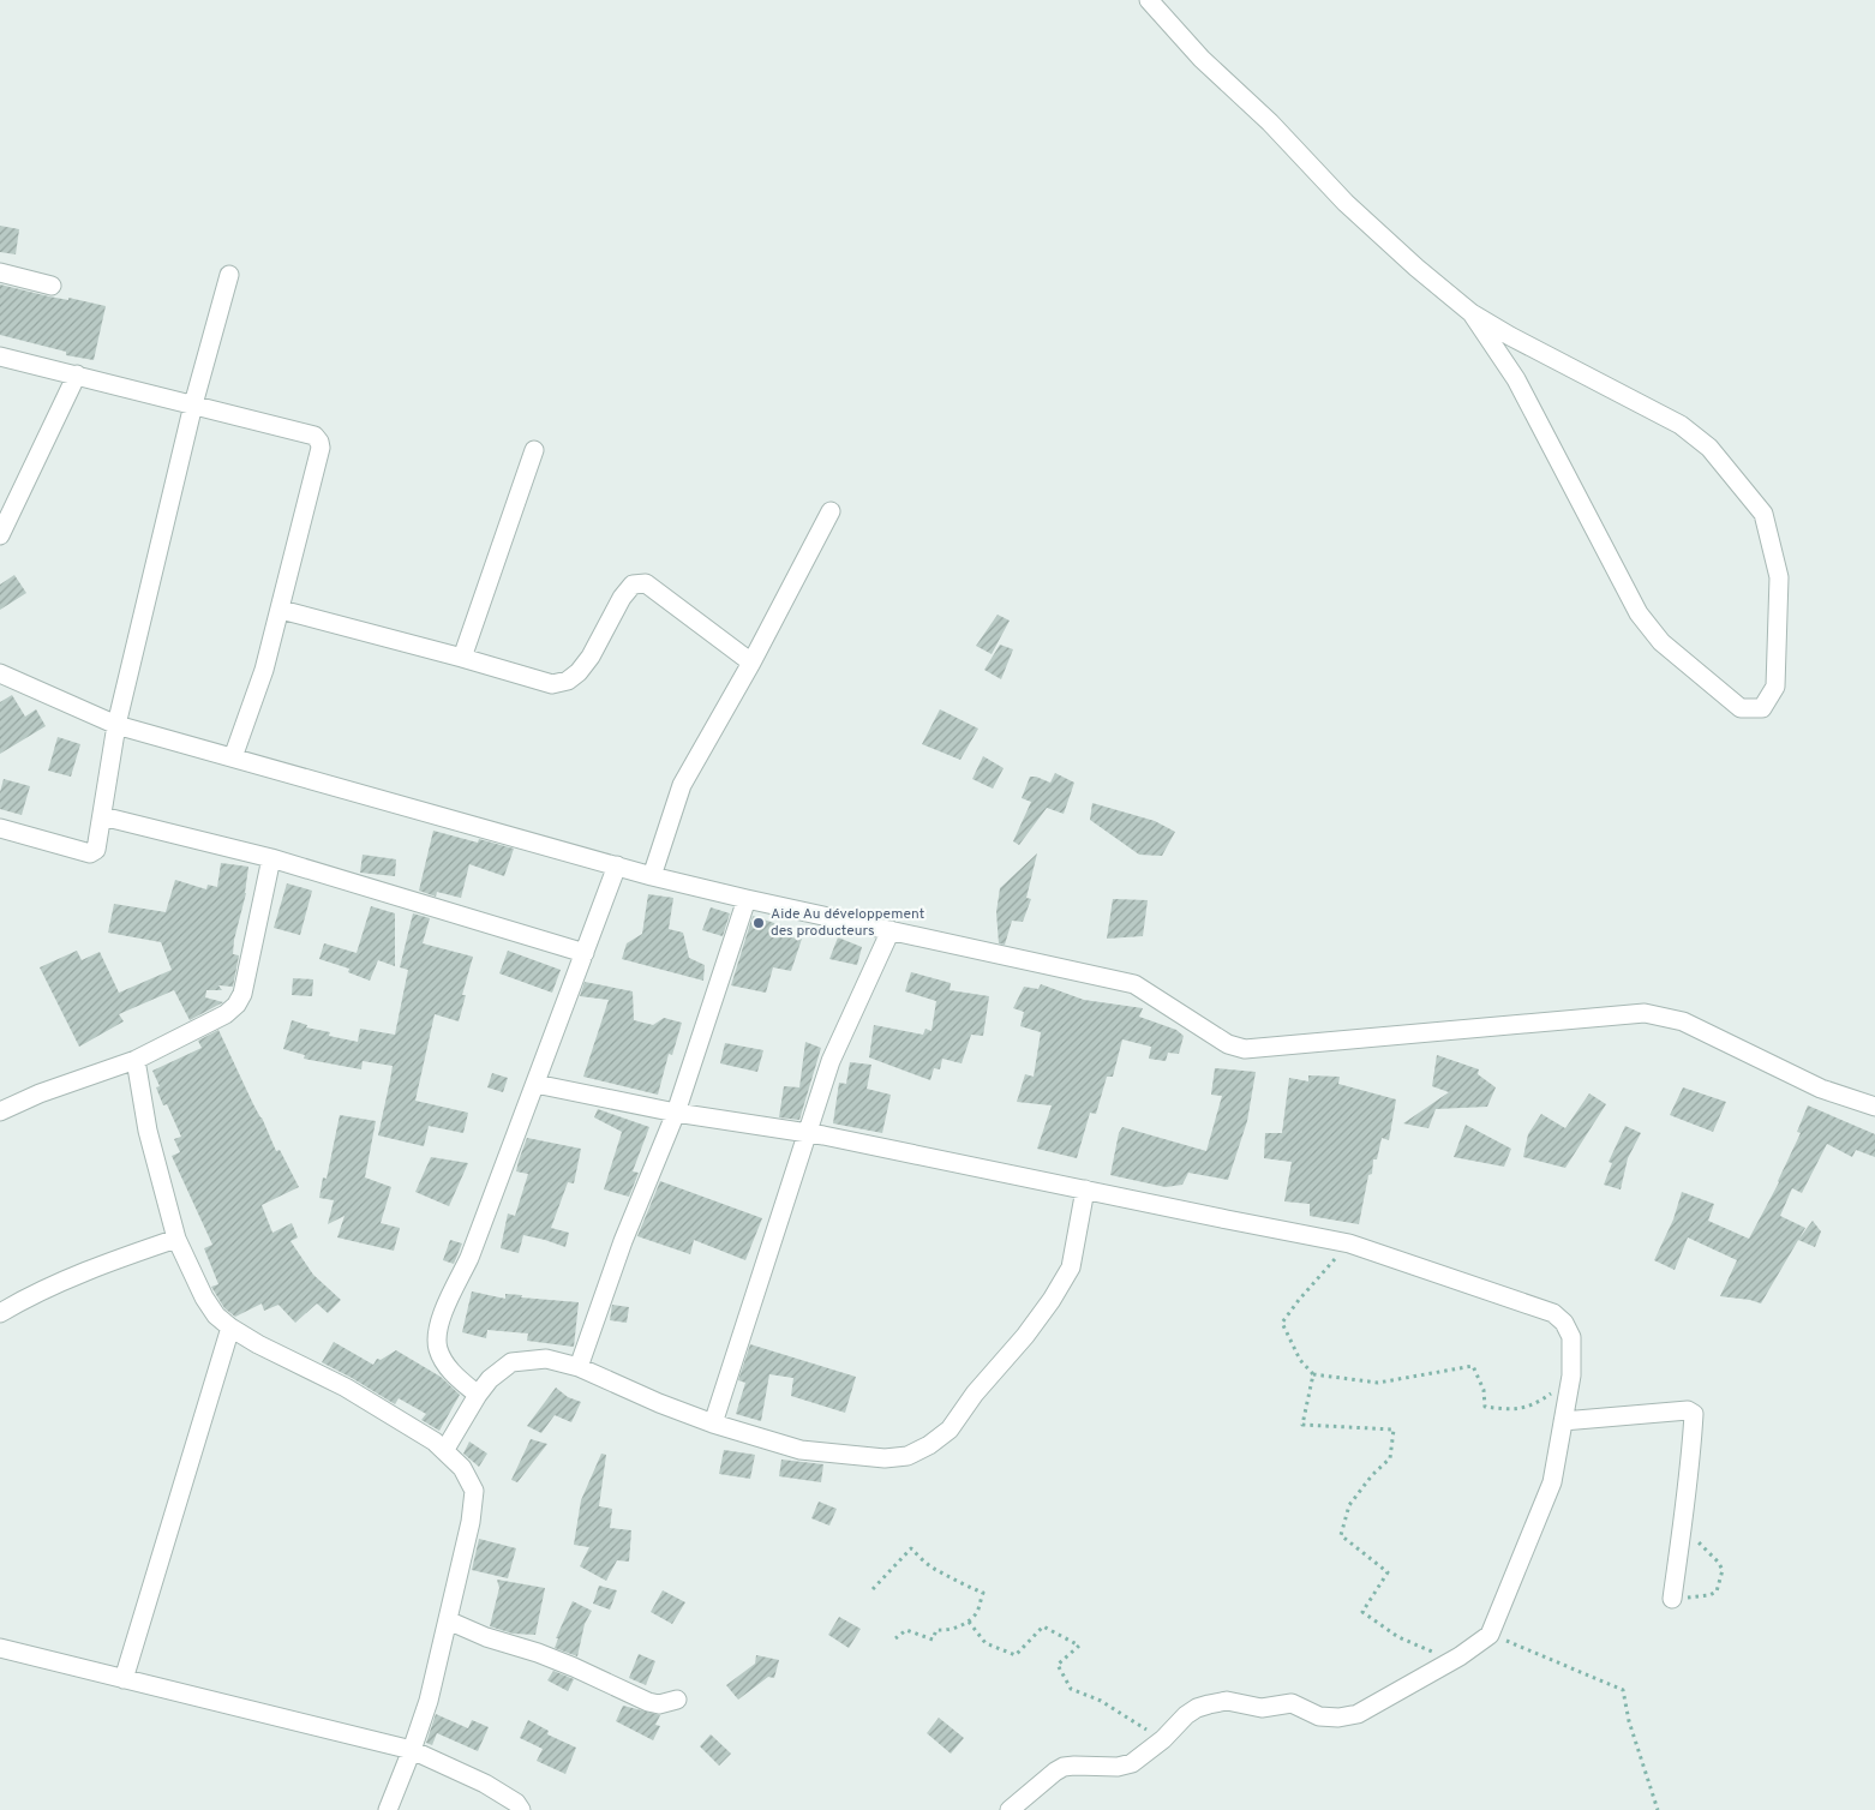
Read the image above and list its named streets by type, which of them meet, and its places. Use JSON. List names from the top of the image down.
{
  "places": ["Aide Au développement des producteurs"]
}
